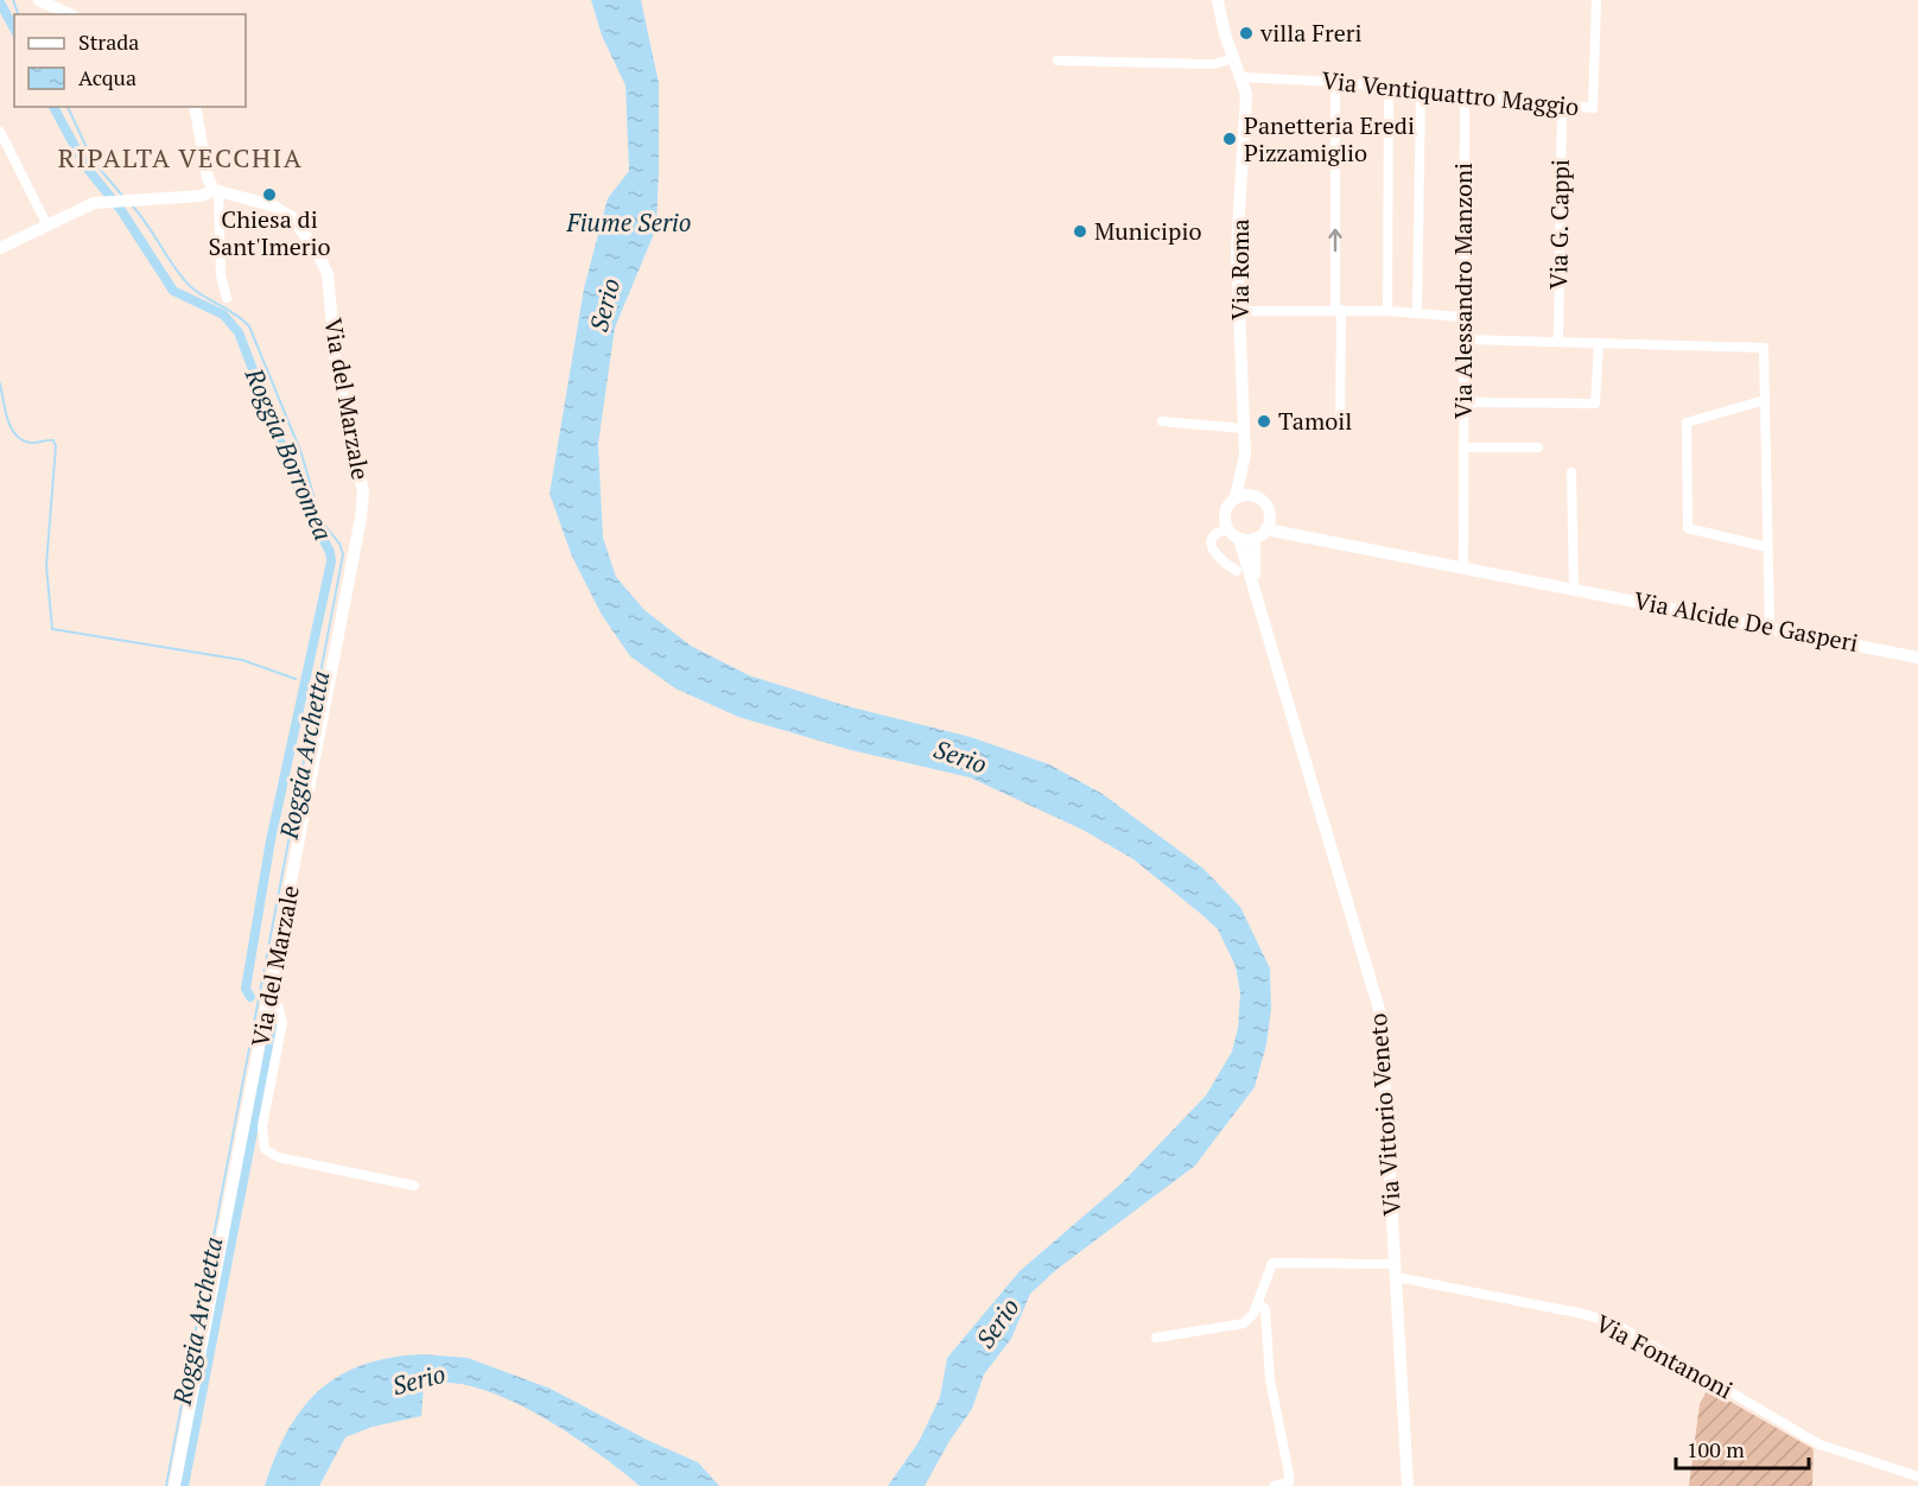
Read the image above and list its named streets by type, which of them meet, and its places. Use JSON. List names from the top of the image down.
{
  "streets": {
    "street": [
      "Via Ventiquattro Maggio",
      "Via G. Cappi",
      "Via Roma",
      "Via Alessandro Manzoni",
      "Via del Marzale",
      "Via Alcide De Gasperi",
      "Via Vittorio Veneto",
      "Via Fontanoni"
    ]
  },
  "crossings": [
    ["Via Ventiquattro Maggio", "Via G. Cappi"],
    ["Via Ventiquattro Maggio", "Via Roma"],
    ["Via Ventiquattro Maggio", "Via Alessandro Manzoni"],
    ["Via Alessandro Manzoni", "Via Alcide De Gasperi"],
    ["Via Vittorio Veneto", "Via Fontanoni"]
  ],
  "districts": ["RIPALTA VECCHIA"],
  "water": [
    "Fiume Serio",
    "Serio",
    "Roggia Borromea",
    "Roggia Archetta"
  ],
  "places": [
    "villa Freri",
    "Panetteria Eredi Pizzamiglio",
    "Chiesa di Sant'Imerio",
    "Municipio",
    "Tamoil"
  ],
  "legend": ["Strada", "Acqua"],
  "scale_bar": "100 m"
}
